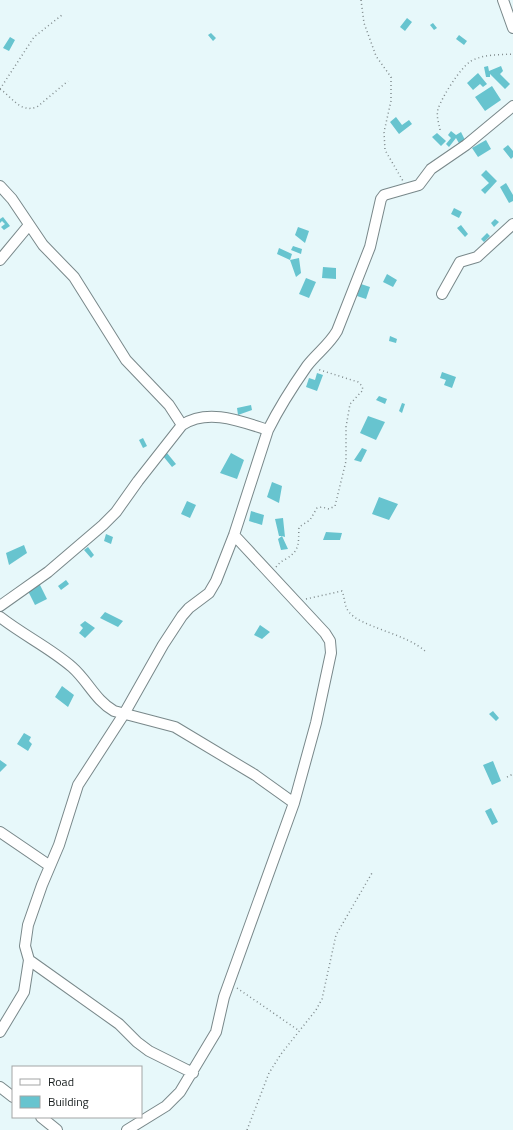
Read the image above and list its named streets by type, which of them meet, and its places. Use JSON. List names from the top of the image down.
{
  "legend": ["Road", "Building"]
}
